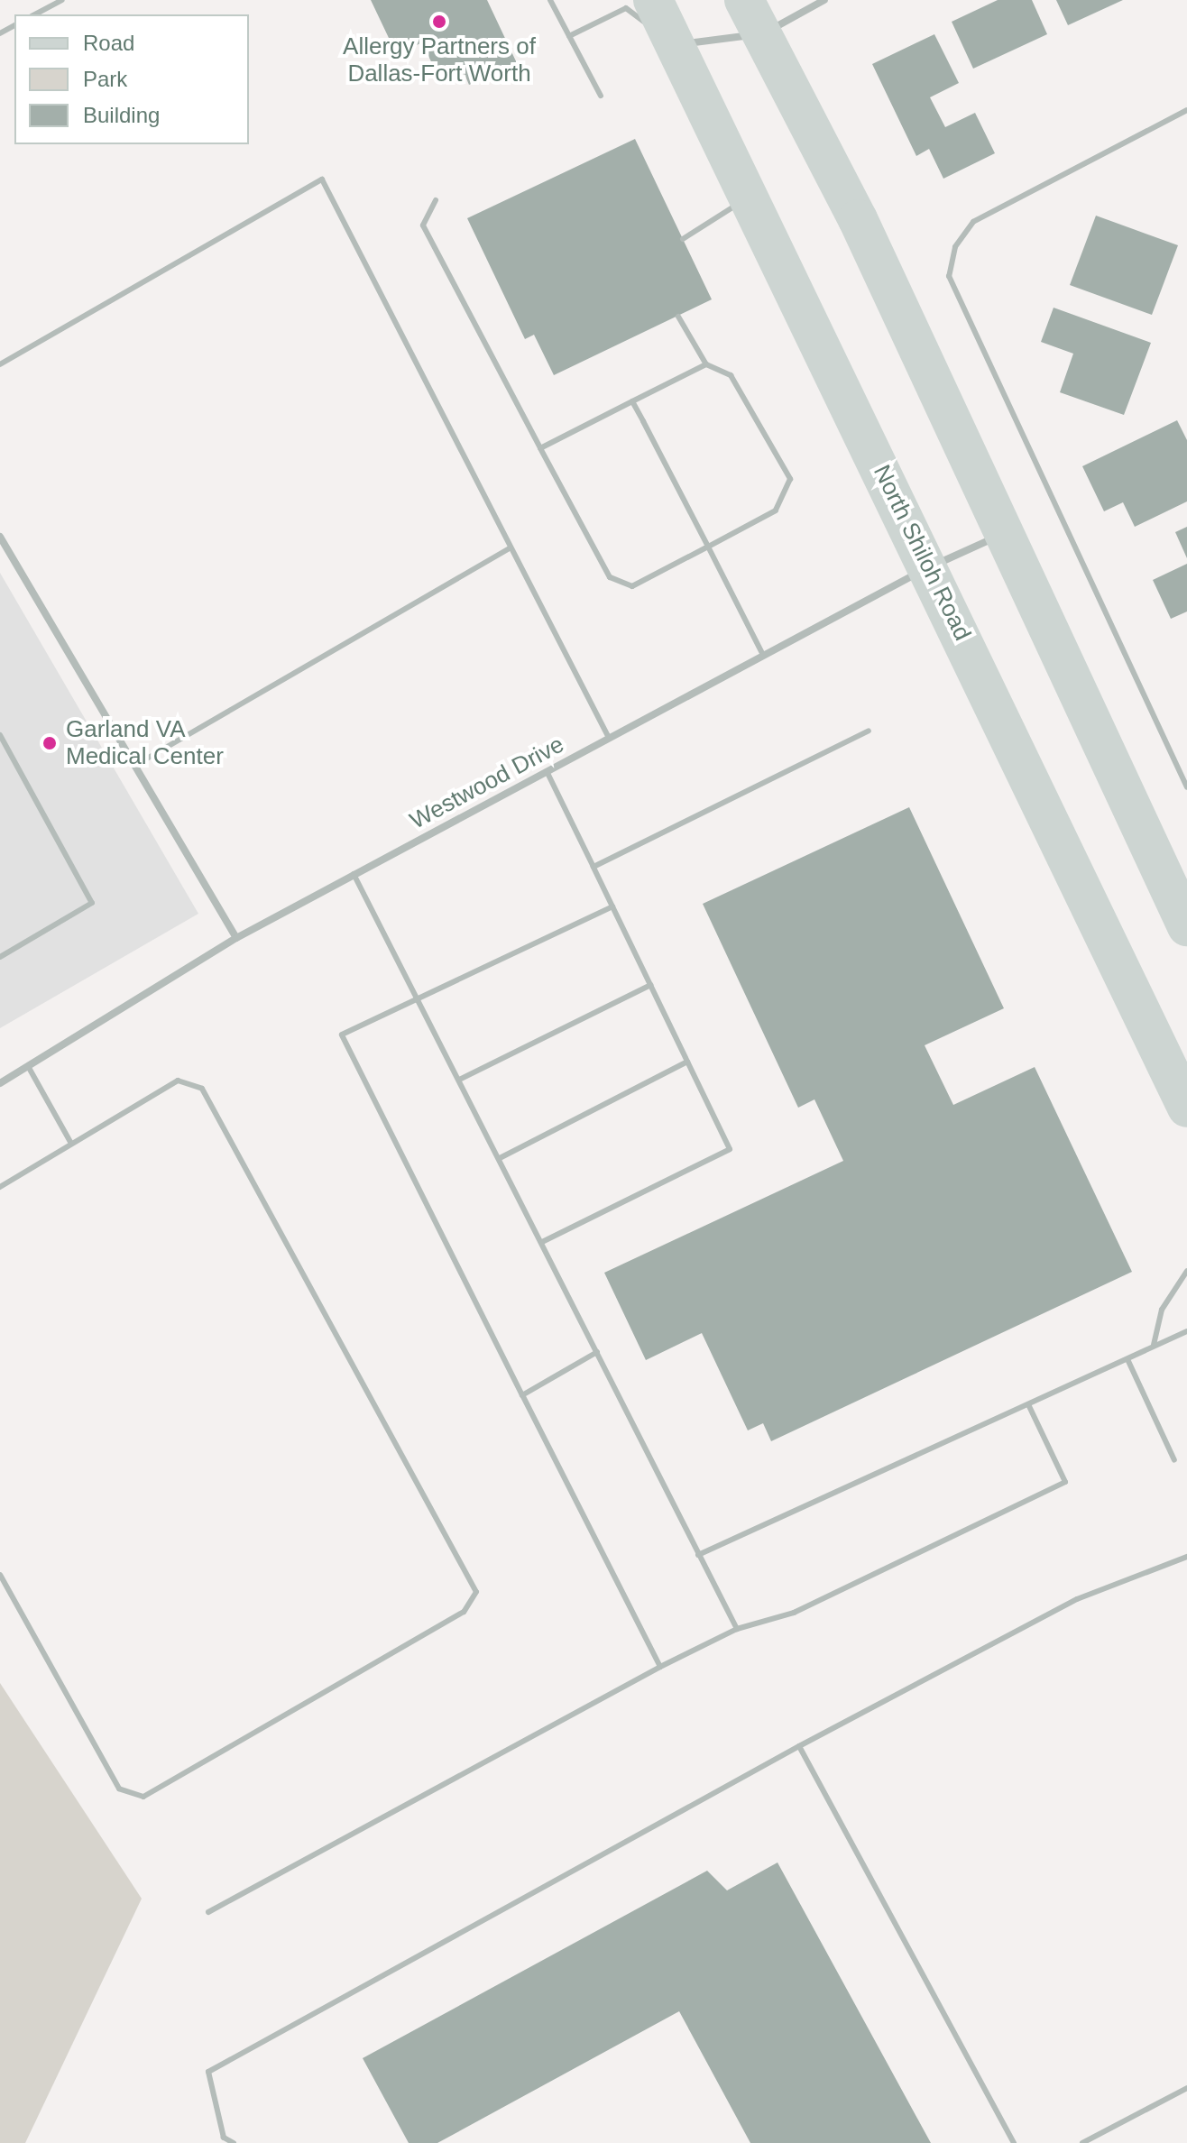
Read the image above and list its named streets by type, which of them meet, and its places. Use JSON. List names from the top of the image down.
{
  "streets": {
    "main road": ["North Shiloh Road"],
    "street": ["Westwood Drive"]
  },
  "crossings": [
    ["North Shiloh Road", "Westwood Drive"]
  ],
  "places": ["Allergy Partners of Dallas-Fort Worth", "Garland VA Medical Center"],
  "legend": ["Road", "Park", "Building"]
}
